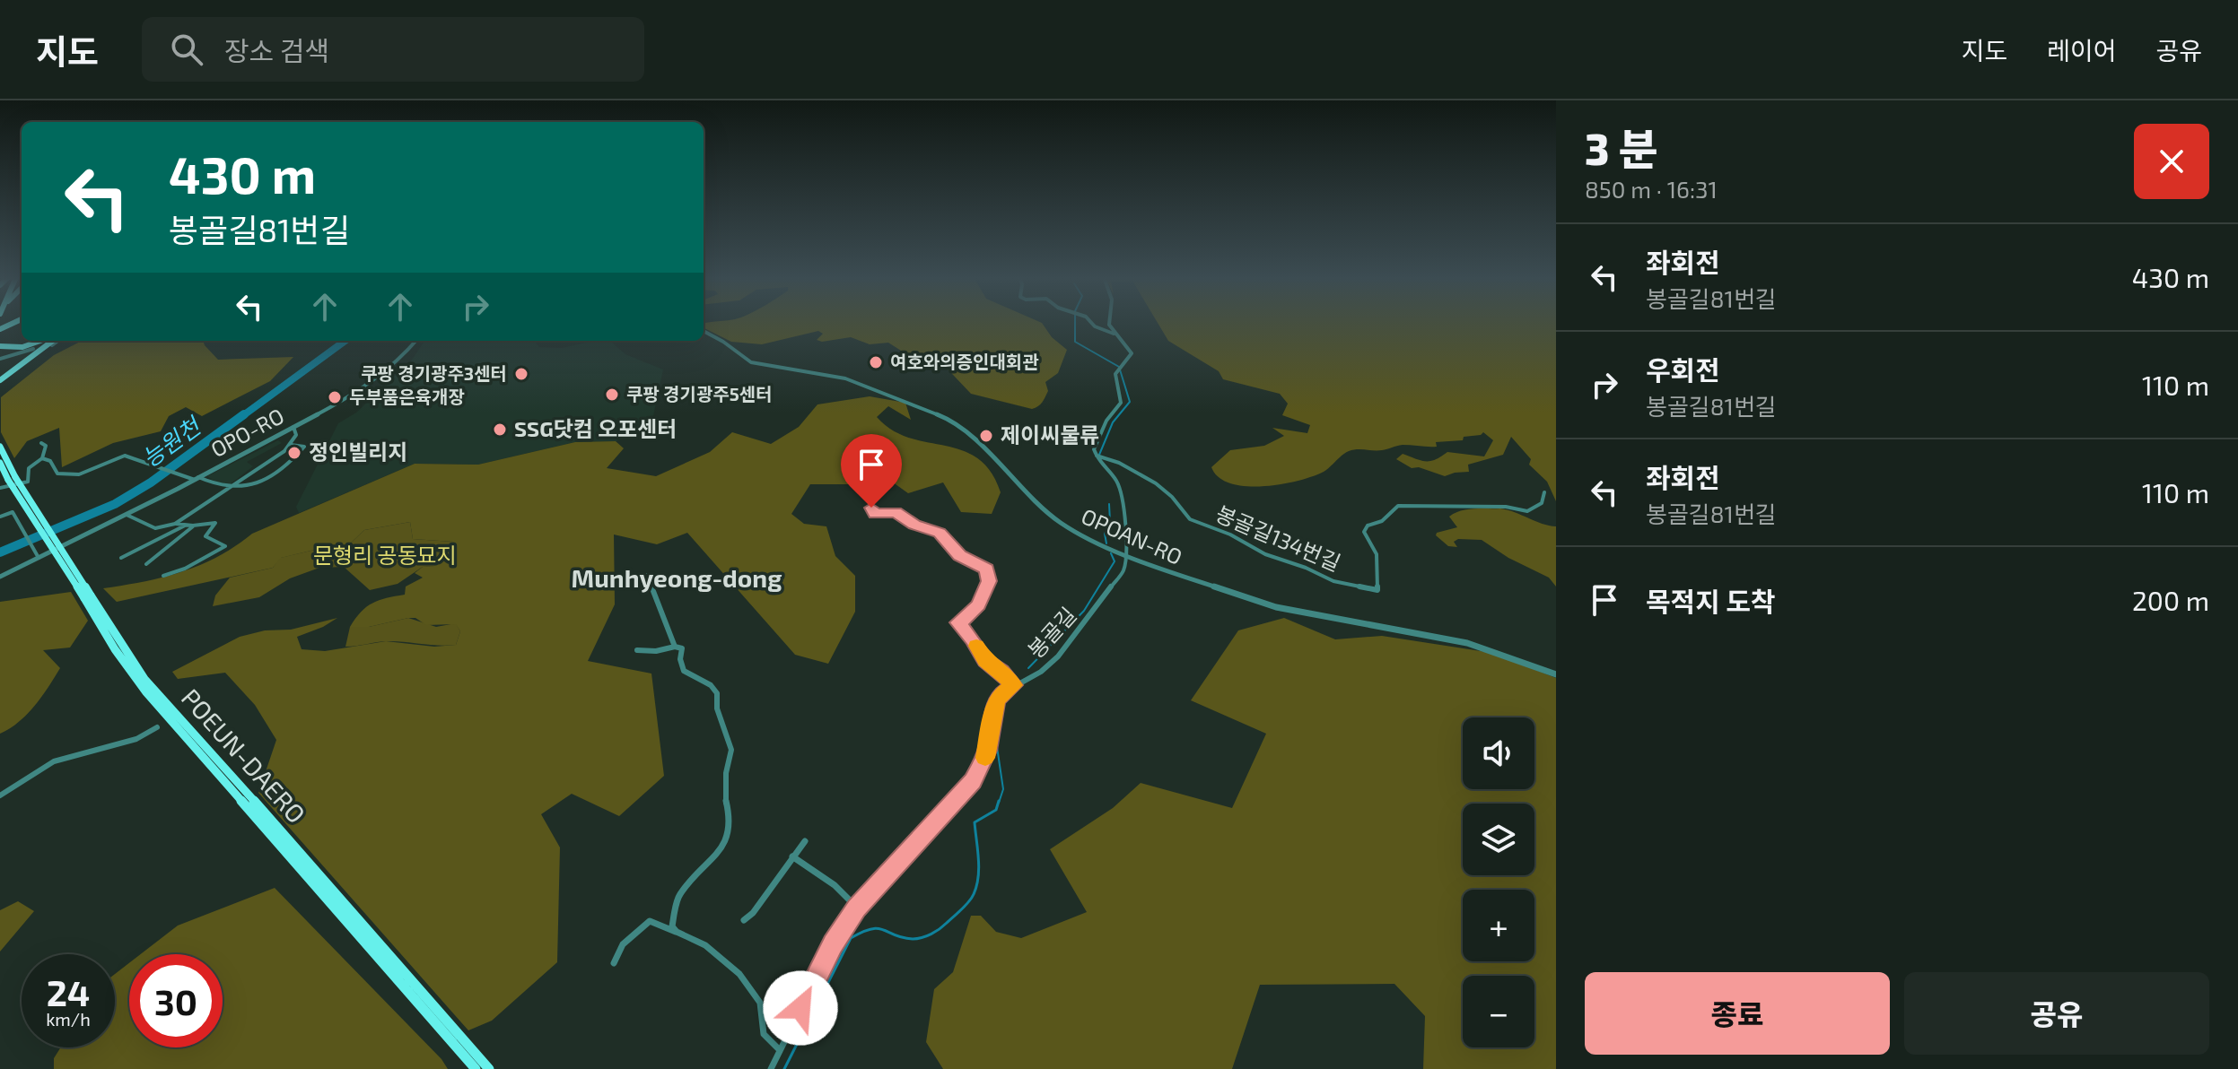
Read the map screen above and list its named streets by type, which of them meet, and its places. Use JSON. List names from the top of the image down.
{
  "streets": {
    "highway": ["POEUN-DAERO"],
    "street": [
      "OPO-RO",
      "OPOAN-RO",
      "봉골길134번길",
      "봉골길"
    ]
  },
  "crossings": [
    ["OPOAN-RO", "봉골길"]
  ],
  "districts": ["Munhyeong-dong"],
  "water": ["능원천"],
  "parks": ["문형리 공동묘지"],
  "places": [
    "여호와의증인대회관",
    "쿠팡 경기광주3센터",
    "쿠팡 경기광주5센터",
    "두부품은육개장",
    "SSG닷컴 오포센터",
    "제이씨물류",
    "정인빌리지"
  ],
  "page": {
    "header": "지도",
    "search": "장소 검색",
    "nav": ["지도", "레이어", "공유"],
    "heading": ["3 분", "850 m · 16:31"],
    "turn": ["430 m", "봉골길81번길"],
    "list": [
      {
        "name": "좌회전",
        "note": "봉골길81번길",
        "value": "430 m"
      },
      {
        "name": "우회전",
        "note": "봉골길81번길",
        "value": "110 m"
      },
      {
        "name": "좌회전",
        "note": "봉골길81번길",
        "value": "110 m"
      },
      {
        "name": "목적지 도착",
        "value": "200 m"
      }
    ],
    "map_buttons": ["+", "−"],
    "speed": "24 km/h",
    "limit": "30",
    "buttons": ["종료", "공유"]
  }
}
